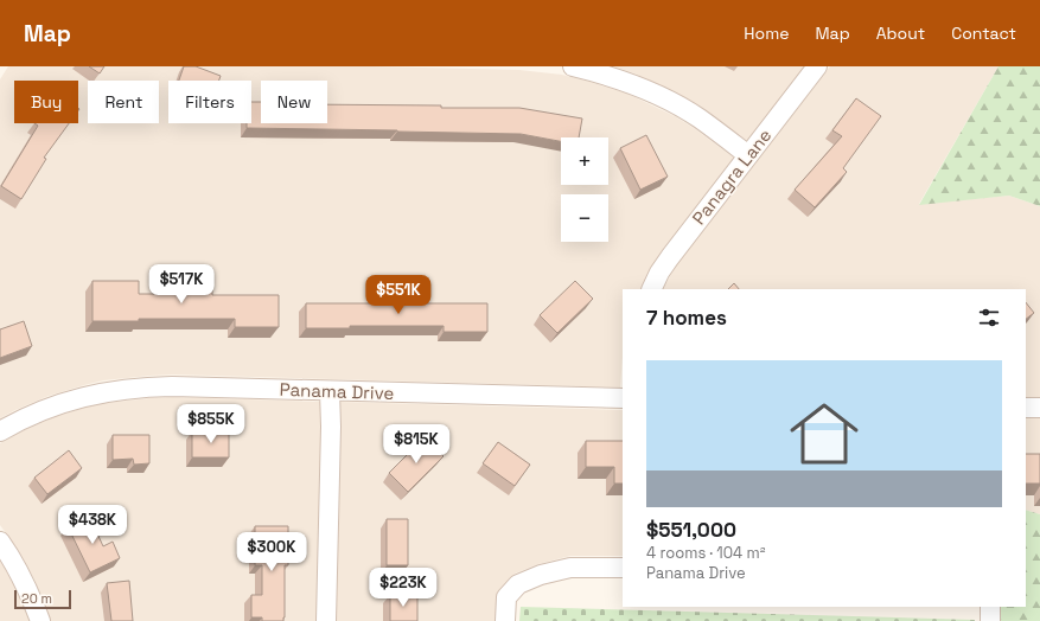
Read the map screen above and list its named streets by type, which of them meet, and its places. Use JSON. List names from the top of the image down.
{
  "streets": {
    "street": ["Panagra Lane", "Panama Drive"]
  },
  "scale_bar": "20 m",
  "page": {
    "header": "Map",
    "nav": [
      "Home",
      "Map",
      "About",
      "Contact"
    ],
    "chip": [
      "Buy",
      "Rent",
      "Filters",
      "New"
    ],
    "map_buttons": ["+", "−"],
    "price": [
      "$517K",
      "$551K",
      "$855K",
      "$815K",
      "$438K",
      "$300K",
      "$223K"
    ],
    "heading": "7 homes",
    "list": [
      {
        "name": "$551,000",
        "note": "4 rooms · 104 m² · Panama Drive"
      }
    ],
    "scale": "20 m"
  }
}
